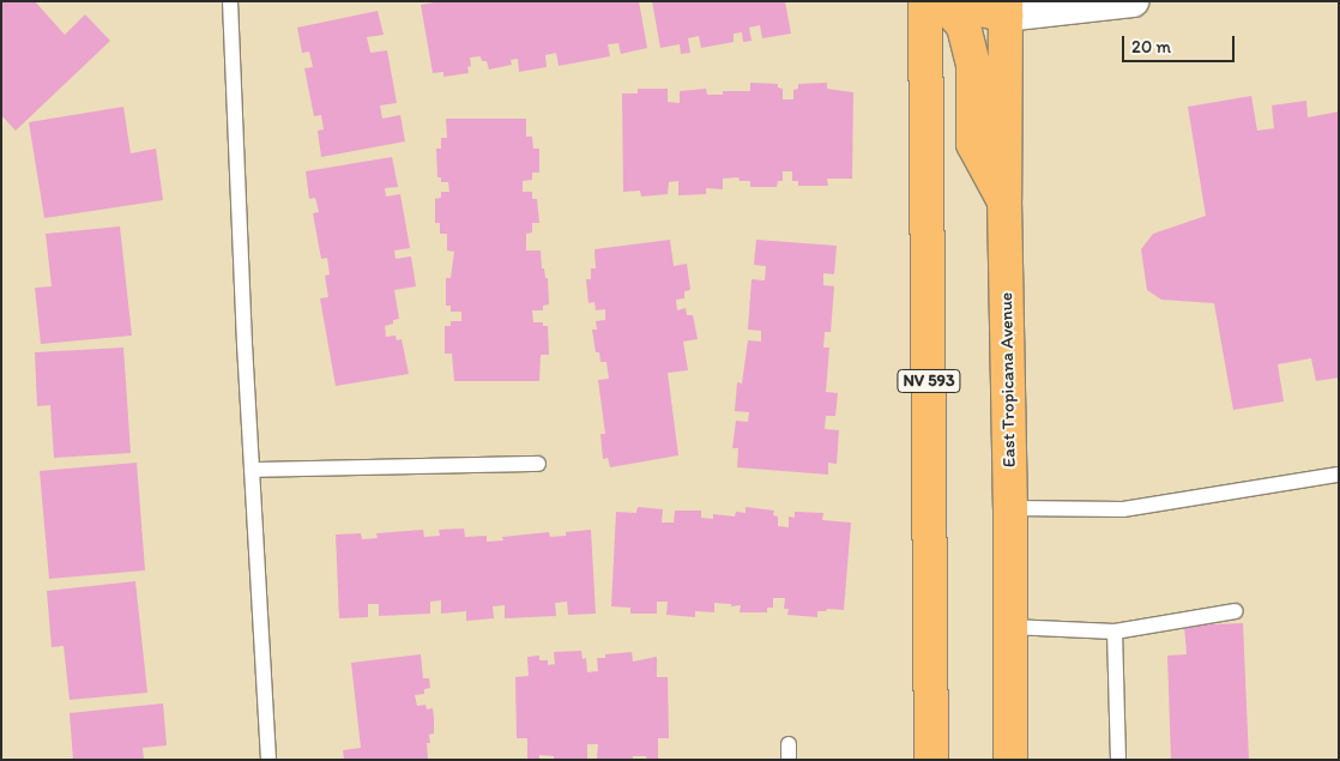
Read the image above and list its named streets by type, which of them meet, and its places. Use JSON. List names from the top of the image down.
{
  "streets": {
    "main road": ["East Tropicana Avenue", "NV 593"]
  },
  "scale_bar": "20 m"
}
